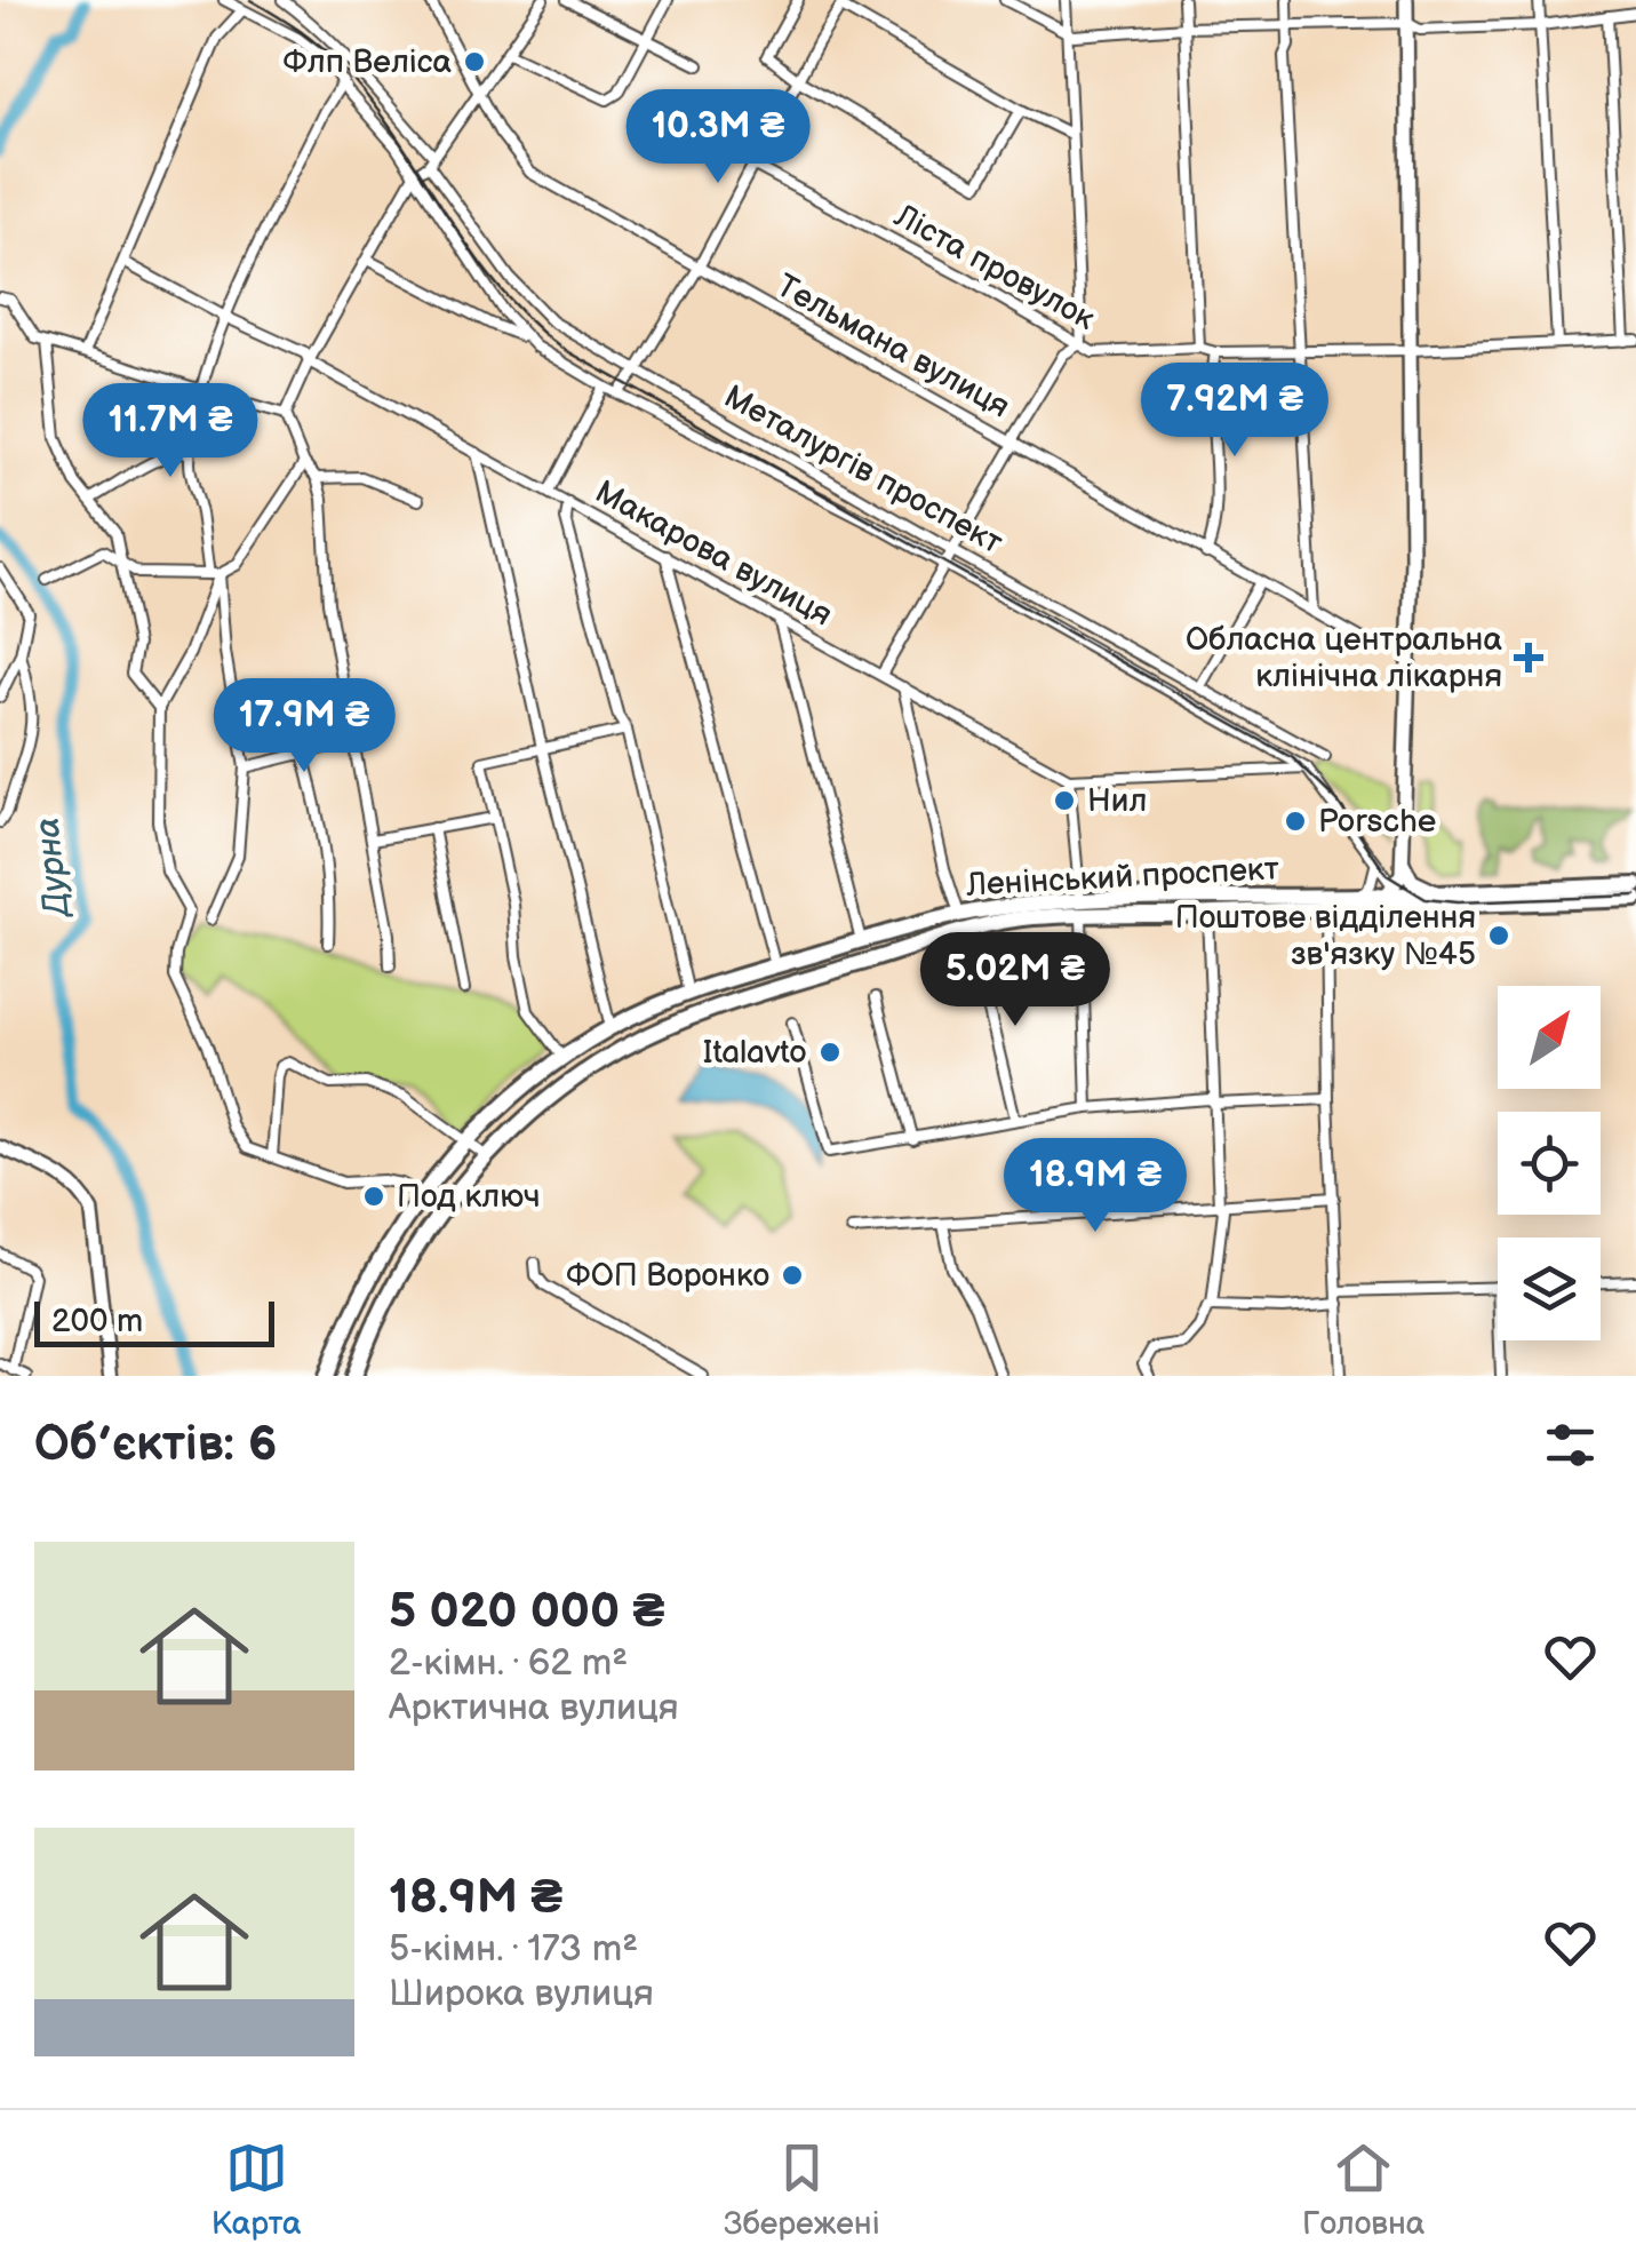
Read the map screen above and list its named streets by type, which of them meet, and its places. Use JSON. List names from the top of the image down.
{
  "streets": {
    "main road": ["Ленінський проспект"],
    "street": [
      "Ліста провулок",
      "Тельмана вулиця",
      "Металургів проспект",
      "Макарова вулиця"
    ]
  },
  "water": ["Дурна"],
  "places": {
    "other": [
      "Флп Веліса",
      "Нил",
      "Porsche",
      "Поштове відділення зв'язку №45",
      "Italavto",
      "Под ключ",
      "ФОП Воронко"
    ],
    "health": ["Обласна центральна клінічна лікарня"]
  },
  "scale_bar": "200 m",
  "north": "top right",
  "page": {
    "price": [
      "10.3M ₴",
      "7.92M ₴",
      "11.7M ₴",
      "17.9M ₴",
      "5.02M ₴",
      "18.9M ₴"
    ],
    "scale": "200 m",
    "heading": "Об’єктів: 6",
    "list": [
      {
        "name": "5 020 000 ₴",
        "note": "2-кімн. · 62 m² · Арктична вулиця"
      },
      {
        "name": "18.9M ₴",
        "note": "5-кімн. · 173 m² · Широка вулиця"
      }
    ],
    "tabs": ["Карта", "Збережені", "Головна"]
  }
}
